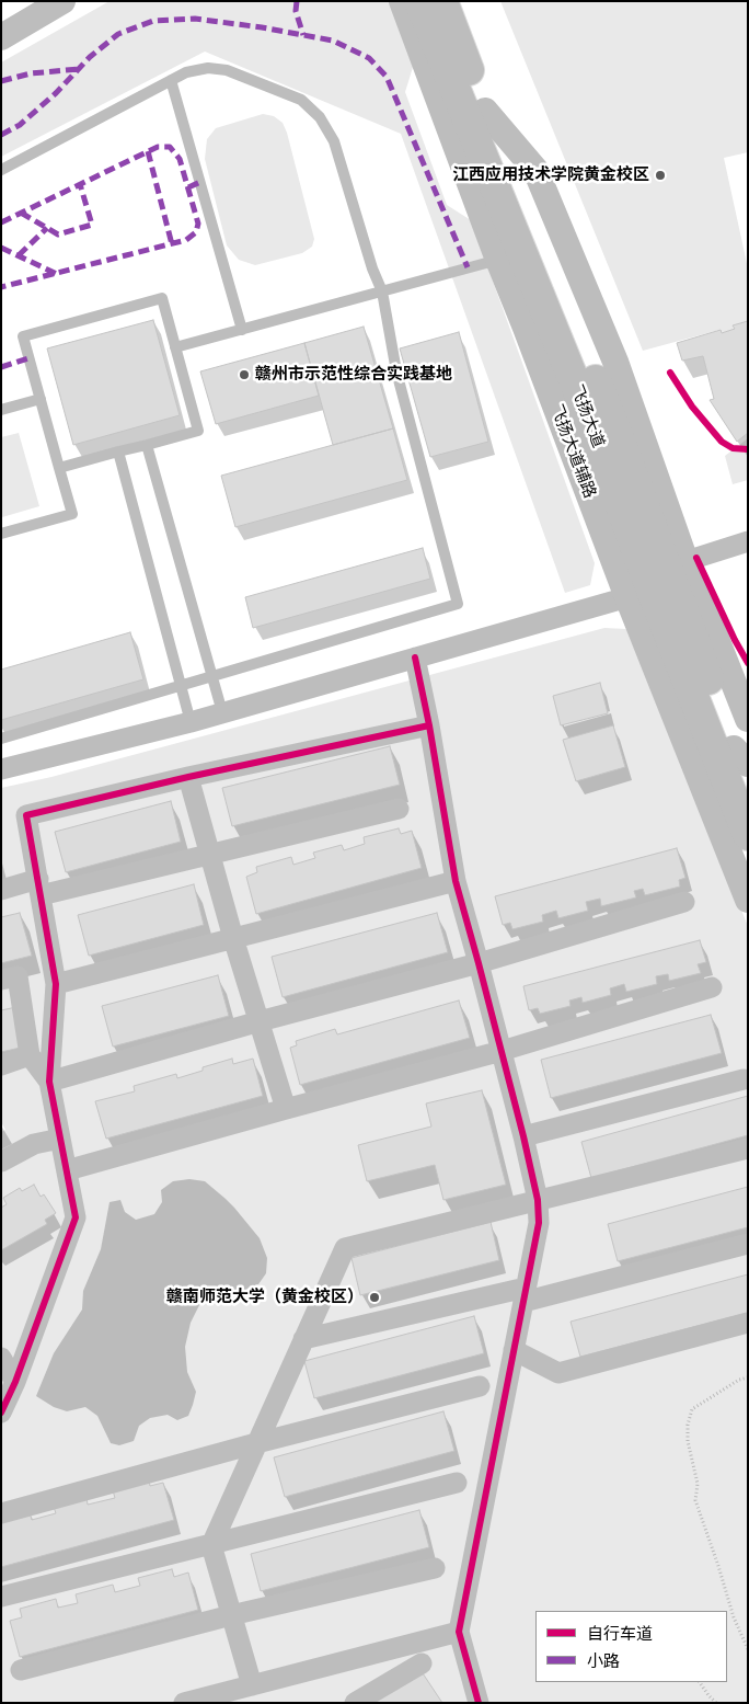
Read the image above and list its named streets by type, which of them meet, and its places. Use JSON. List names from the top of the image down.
{
  "streets": {
    "main road": ["飞扬大道"],
    "street": ["飞扬大道辅路"]
  },
  "crossings": [
    ["飞扬大道", "飞扬大道辅路"]
  ],
  "places": ["江西应用技术学院黄金校区", "赣州市示范性综合实践基地", "赣南师范大学（黄金校区）"],
  "legend": ["自行车道", "小路"]
}
